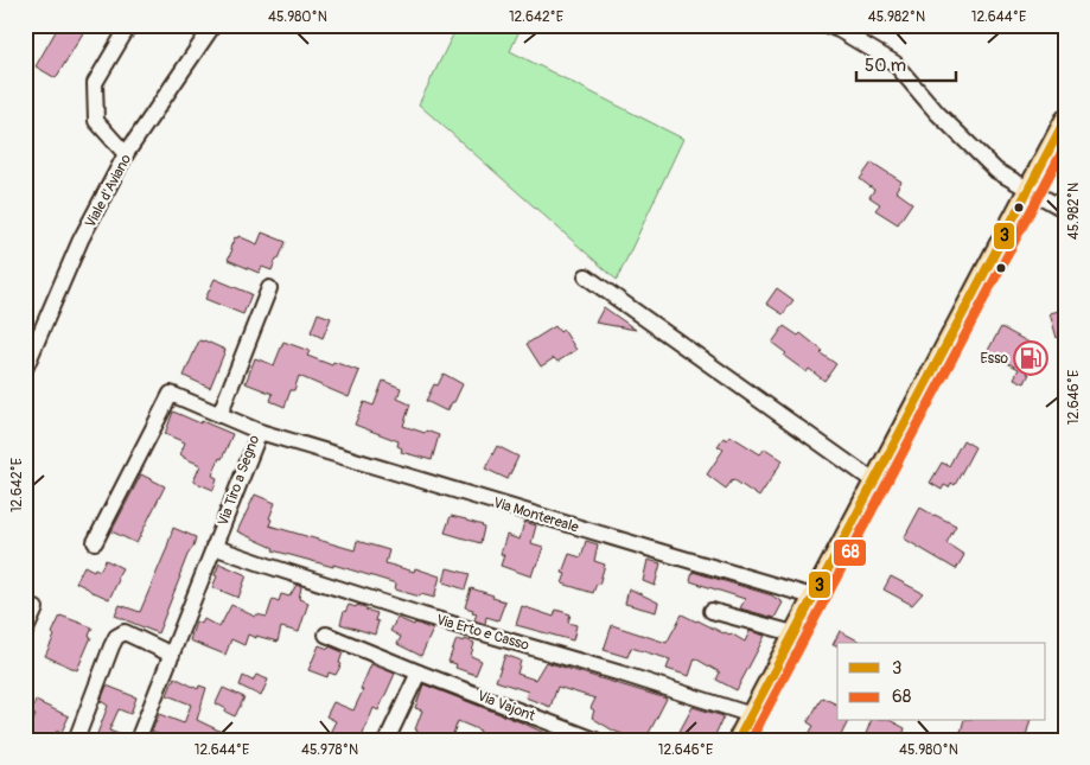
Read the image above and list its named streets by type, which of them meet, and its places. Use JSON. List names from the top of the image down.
{
  "streets": {
    "street": [
      "Viale d'Aviano",
      "Via Tiro a Segno",
      "Via Montereale",
      "Via Erto e Casso",
      "Via Vajont"
    ]
  },
  "crossings": [
    ["Via Tiro a Segno", "Via Montereale"],
    ["Via Tiro a Segno", "Via Erto e Casso"]
  ],
  "places": {
    "fuel station": ["Esso"]
  },
  "lines": ["transit line 3", "transit line 68"],
  "legend": ["3", "68"],
  "scale_bar": "50 m",
  "coordinates": [
    "45.980°N",
    "12.642°E",
    "45.982°N",
    "12.644°E",
    "12.646°E",
    "45.978°N"
  ]
}
